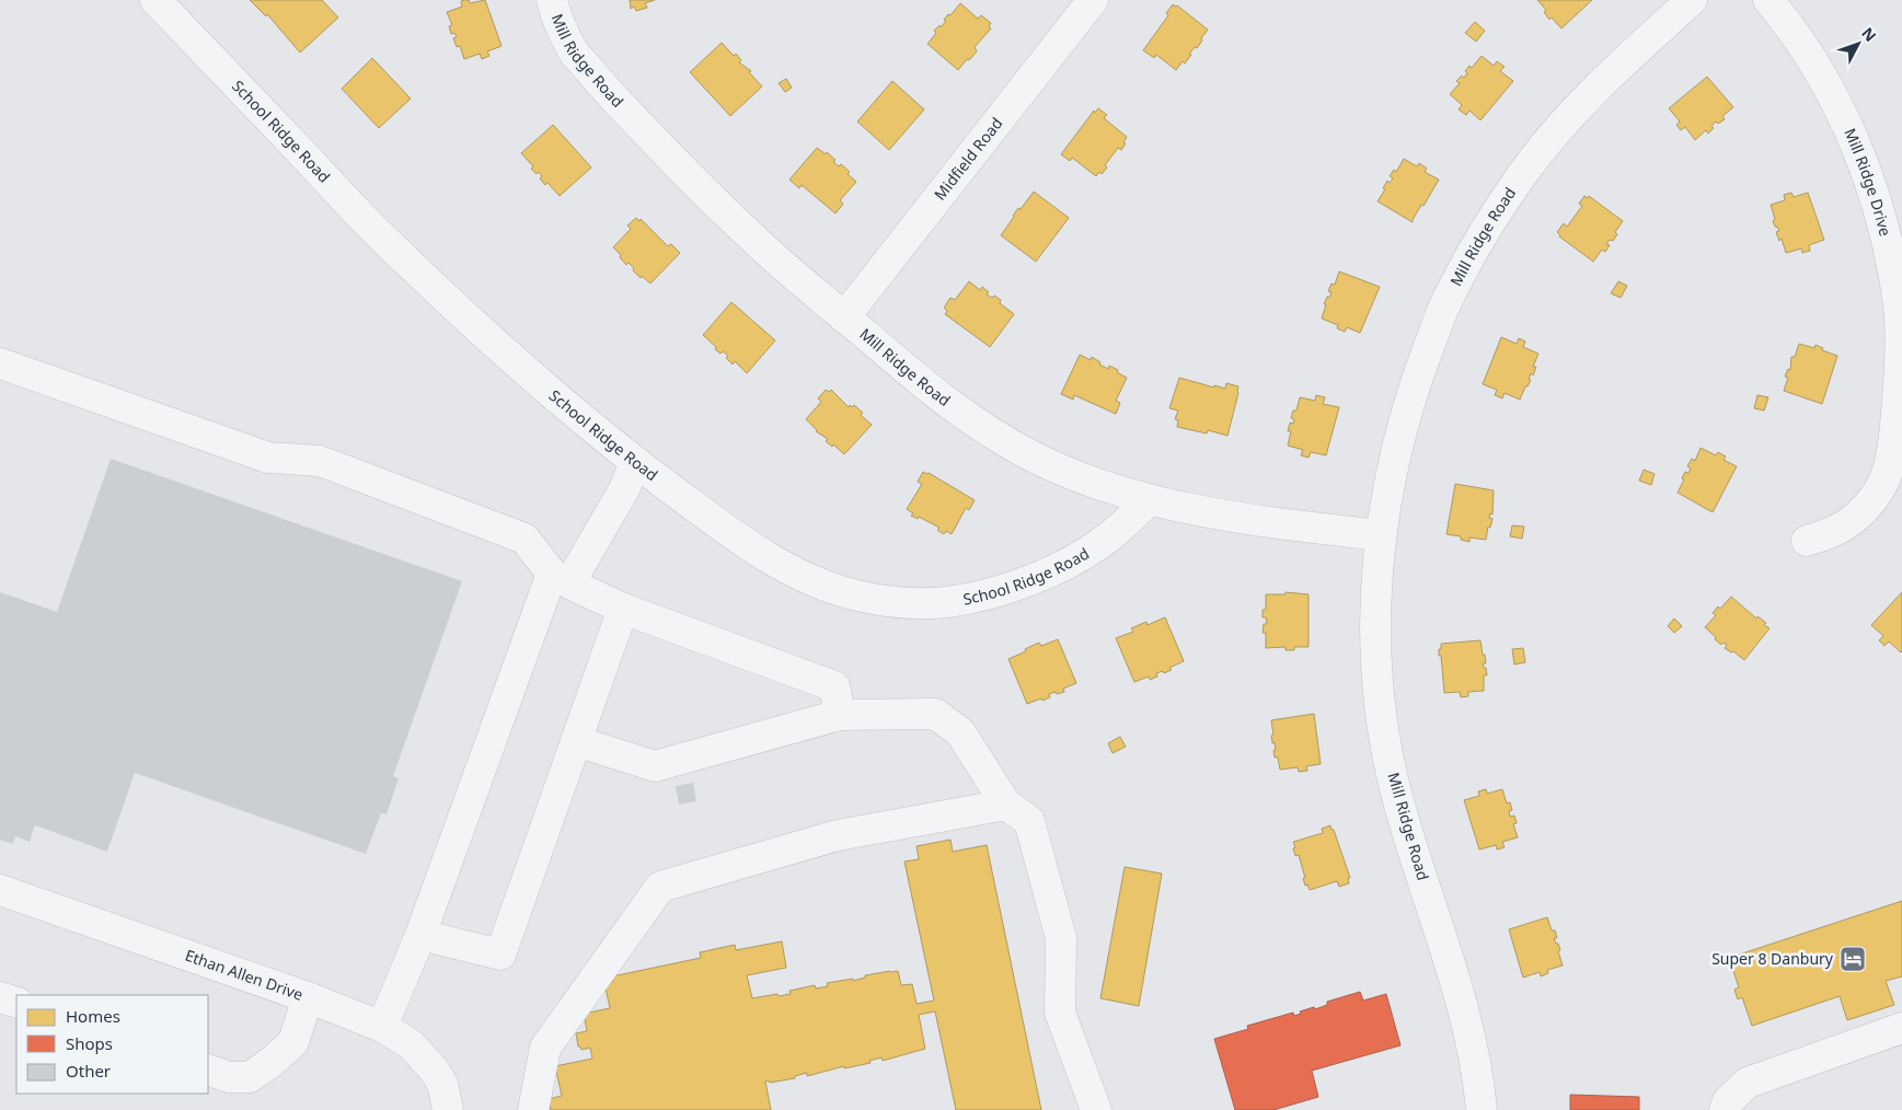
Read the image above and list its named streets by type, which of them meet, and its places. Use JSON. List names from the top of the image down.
{
  "streets": {
    "street": [
      "Mill Ridge Road",
      "School Ridge Road",
      "Midfield Road",
      "Mill Ridge Drive",
      "Ethan Allen Drive"
    ]
  },
  "crossings": [
    ["Mill Ridge Road", "School Ridge Road"],
    ["Mill Ridge Road", "Midfield Road"]
  ],
  "places": {
    "hotel": ["Super 8 Danbury"]
  },
  "legend": ["Homes", "Shops", "Other"],
  "north": "top right"
}
